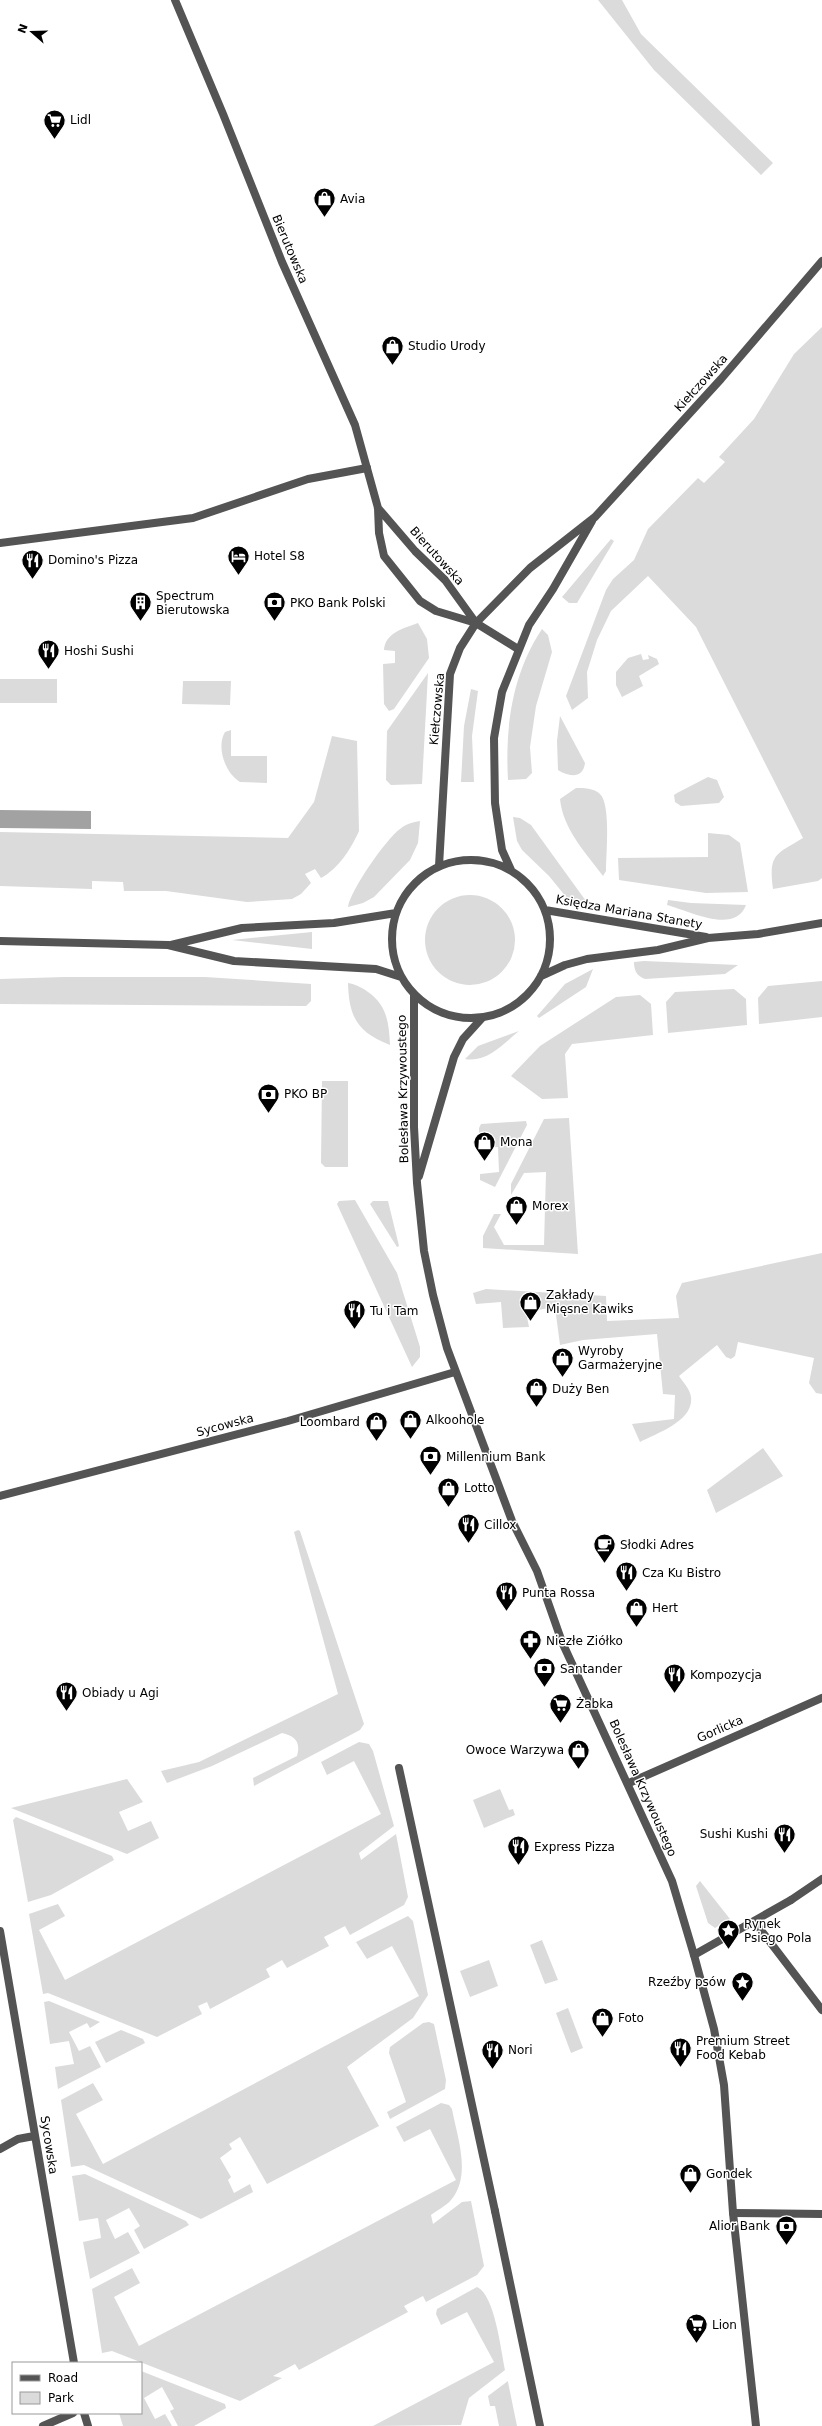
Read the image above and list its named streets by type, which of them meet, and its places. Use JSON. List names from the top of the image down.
{
  "streets": {
    "street": [
      "Bierutowska",
      "Kiełczowska",
      "Księdza Mariana Stanety",
      "Bolesława Krzywoustego",
      "Sycowska",
      "Gorlicka"
    ]
  },
  "crossings": [
    ["Bierutowska", "Kiełczowska"],
    ["Bolesława Krzywoustego", "Sycowska"],
    ["Bolesława Krzywoustego", "Gorlicka"]
  ],
  "places": {
    "supermarket": ["Lidl", "Żabka", "Lion"],
    "shop": [
      "Avia",
      "Studio Urody",
      "Mona",
      "Morex",
      "Zakłady Mięsne Kawiks",
      "Wyroby Garmażeryjne",
      "Duży Ben",
      "Alkoohole",
      "Loombard",
      "Lotto",
      "Hert",
      "Owoce Warzywa",
      "Foto",
      "Gondek"
    ],
    "hotel": ["Hotel S8"],
    "restaurant": [
      "Domino's Pizza",
      "Hoshi Sushi",
      "Tu i Tam",
      "Cillox",
      "Cza Ku Bistro",
      "Punta Rossa",
      "Kompozycja",
      "Obiady u Agi",
      "Sushi Kushi",
      "Express Pizza",
      "Premium Street Food Kebab",
      "Nori"
    ],
    "building": ["Spectrum Bierutowska"],
    "bank": [
      "PKO Bank Polski",
      "PKO BP",
      "Millennium Bank",
      "Santander",
      "Alior Bank"
    ],
    "cafe": ["Słodki Adres"],
    "pharmacy": ["Niezłe Ziółko"],
    "place": ["Rynek Psiego Pola", "Rzeźby psów"]
  },
  "legend": ["Road", "Park"],
  "north": "left"
}
